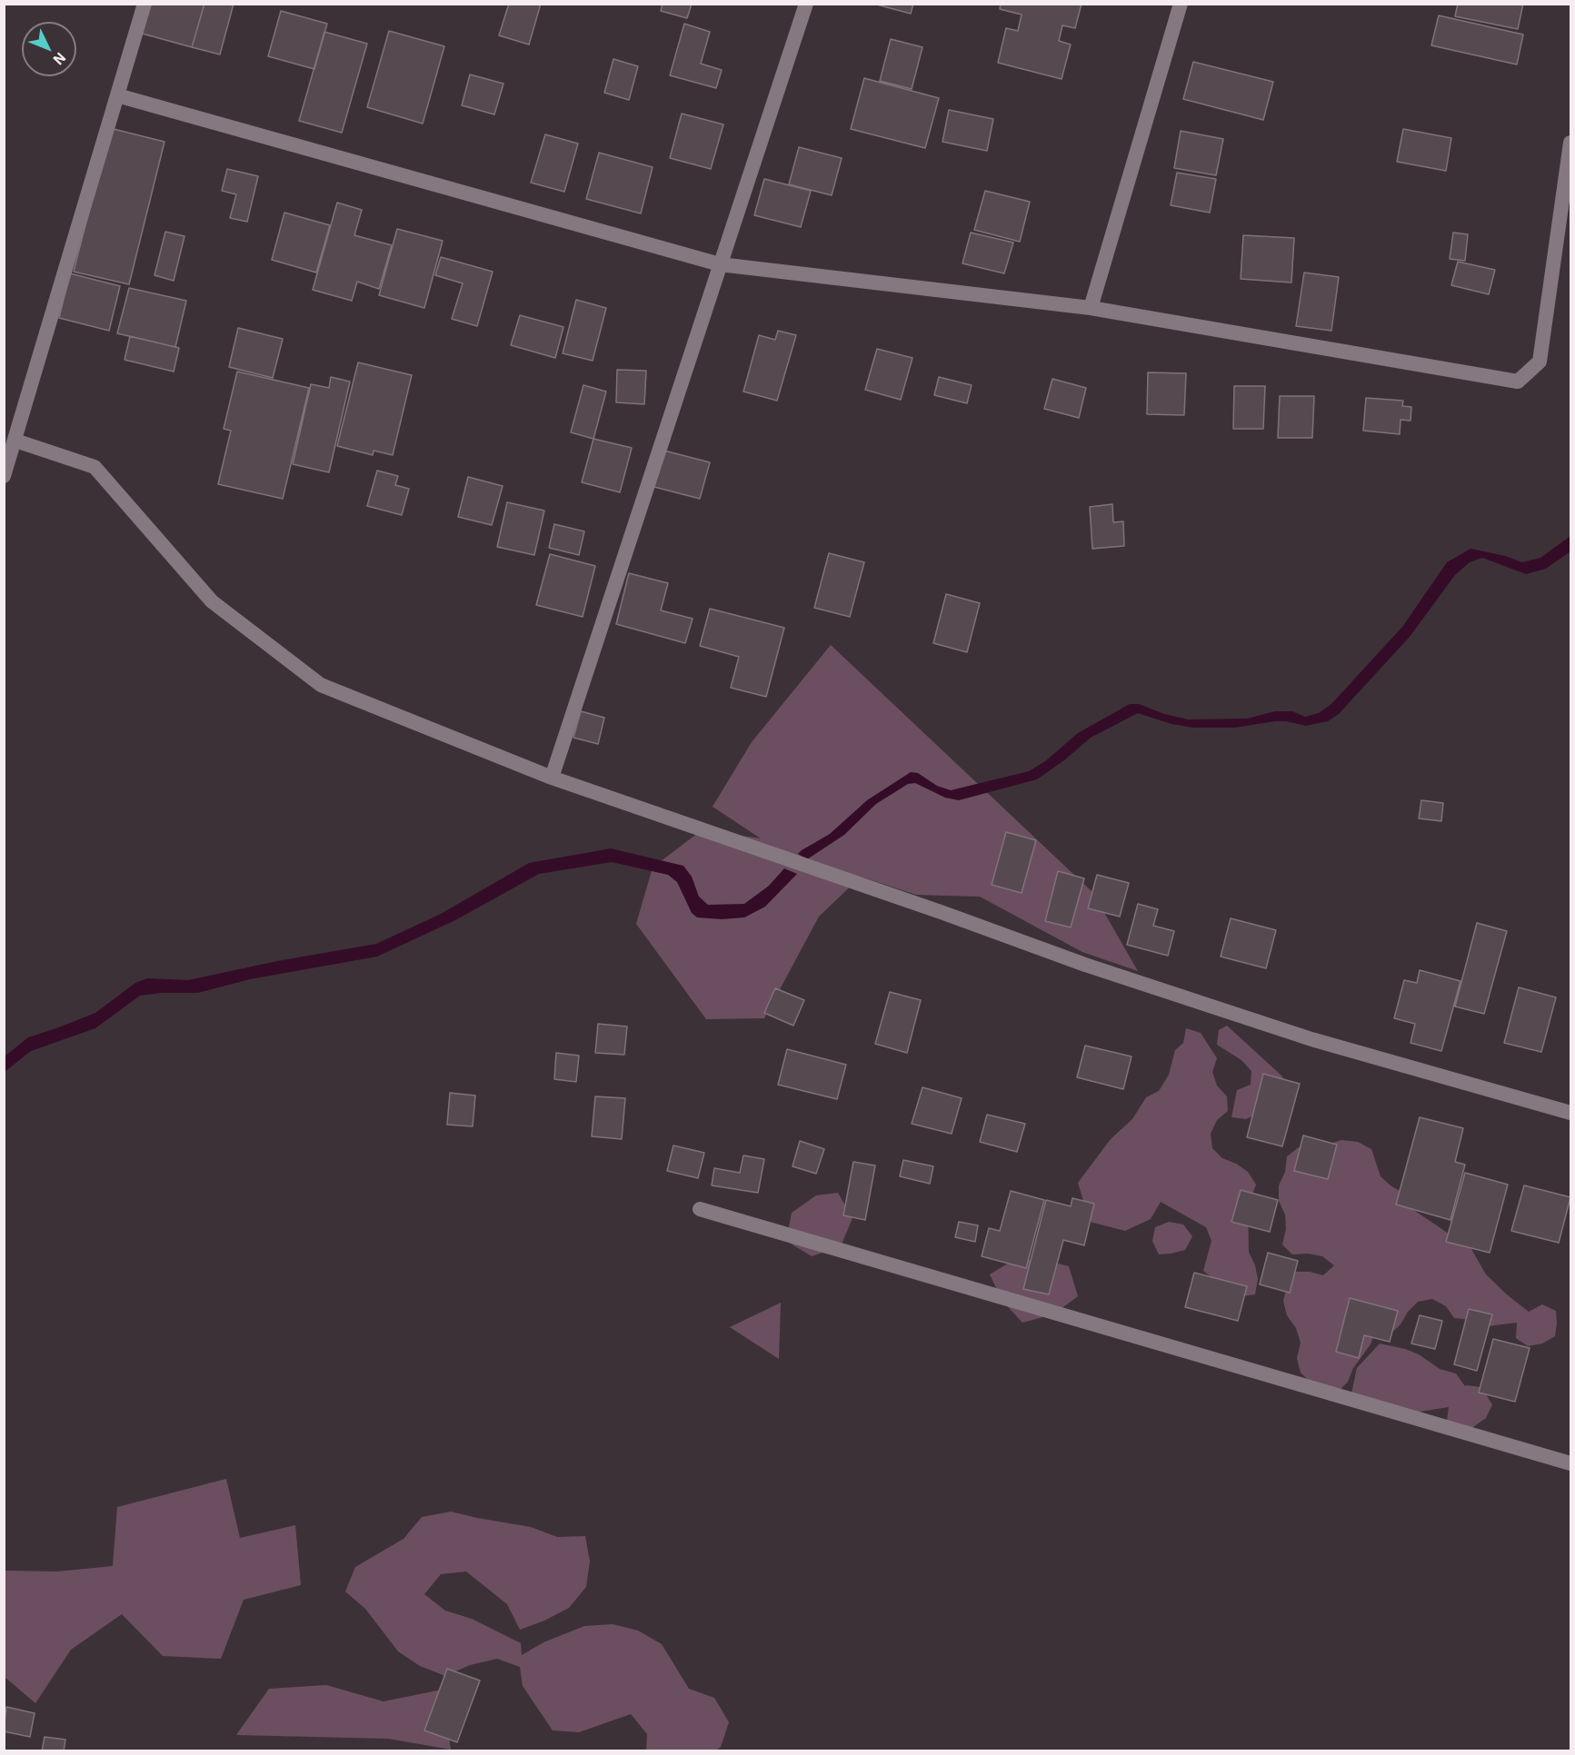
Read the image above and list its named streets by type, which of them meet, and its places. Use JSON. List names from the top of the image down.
{
  "north": "bottom right"
}
